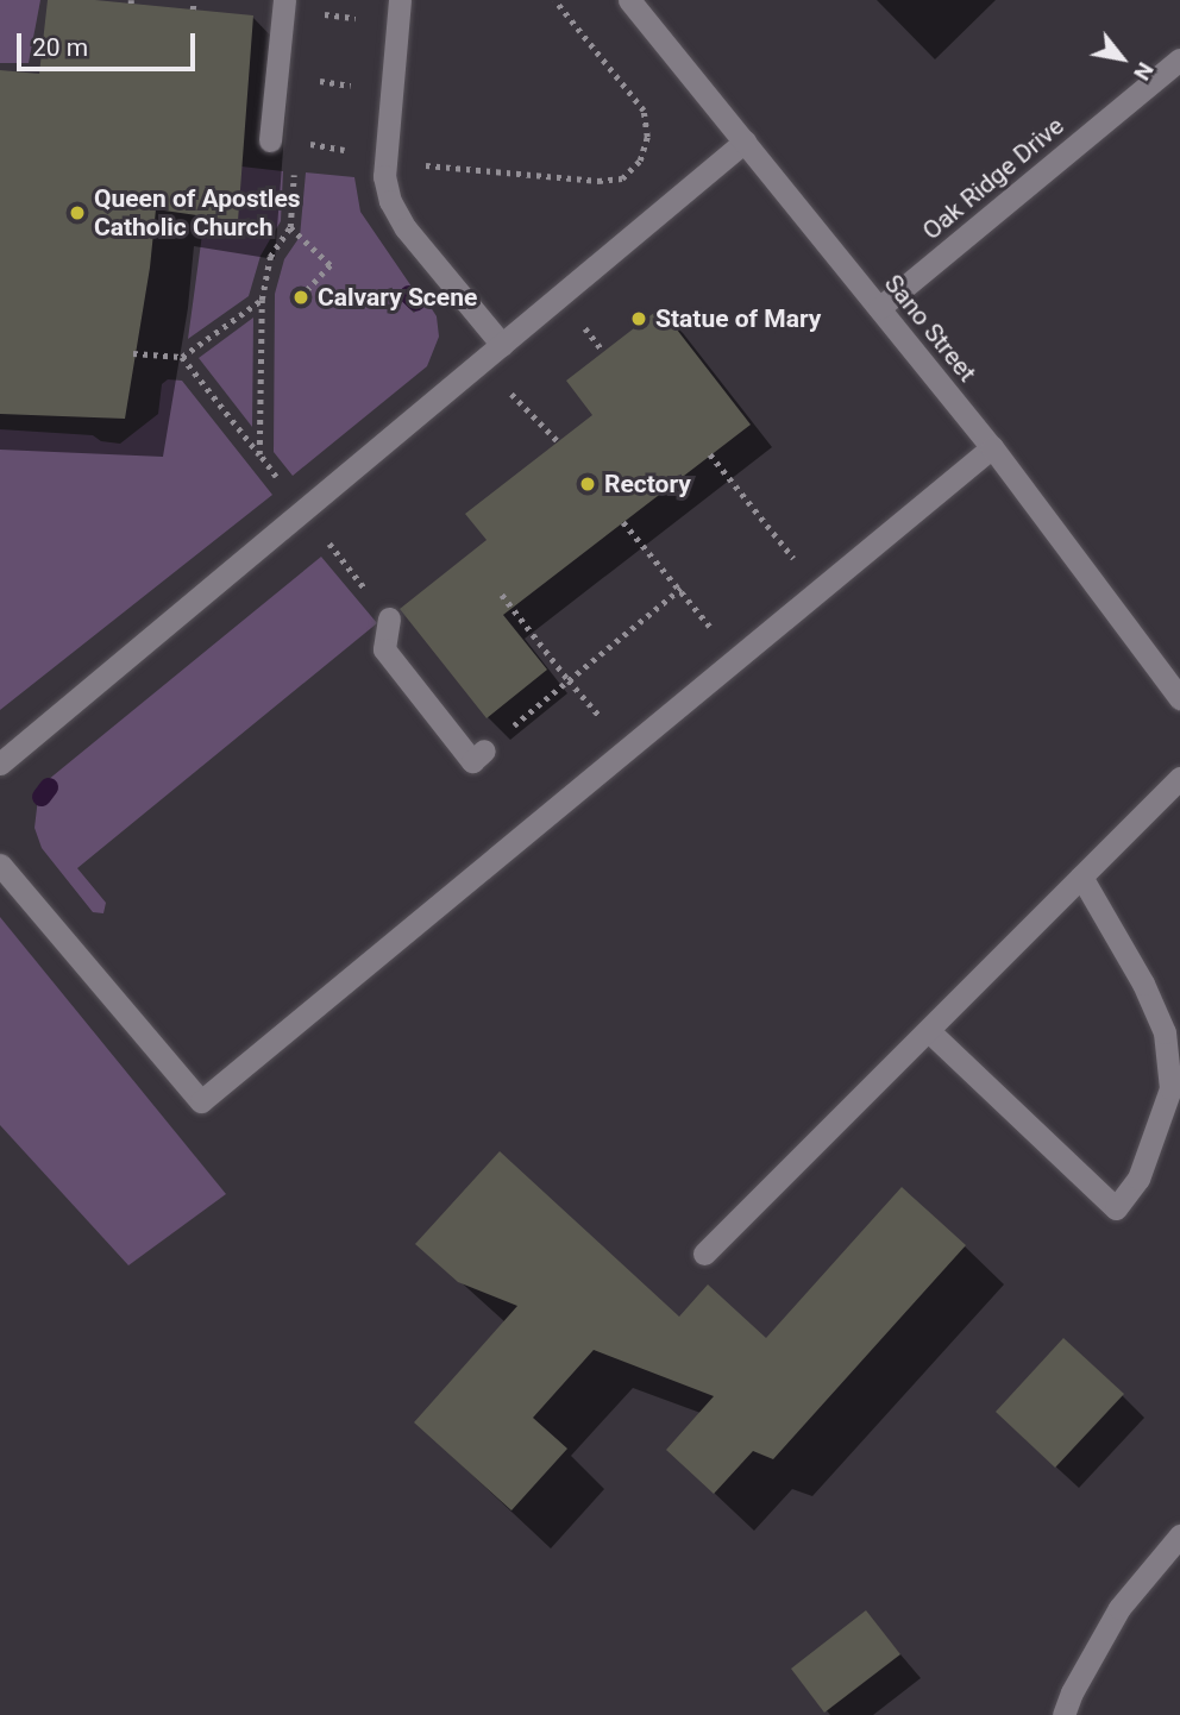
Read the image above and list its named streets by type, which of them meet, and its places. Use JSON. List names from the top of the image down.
{
  "streets": {
    "street": ["Oak Ridge Drive", "Sano Street"]
  },
  "crossings": [
    ["Oak Ridge Drive", "Sano Street"]
  ],
  "places": [
    "Queen of Apostles Catholic Church",
    "Calvary Scene",
    "Statue of Mary",
    "Rectory"
  ],
  "scale_bar": "20 m",
  "north": "bottom right"
}
